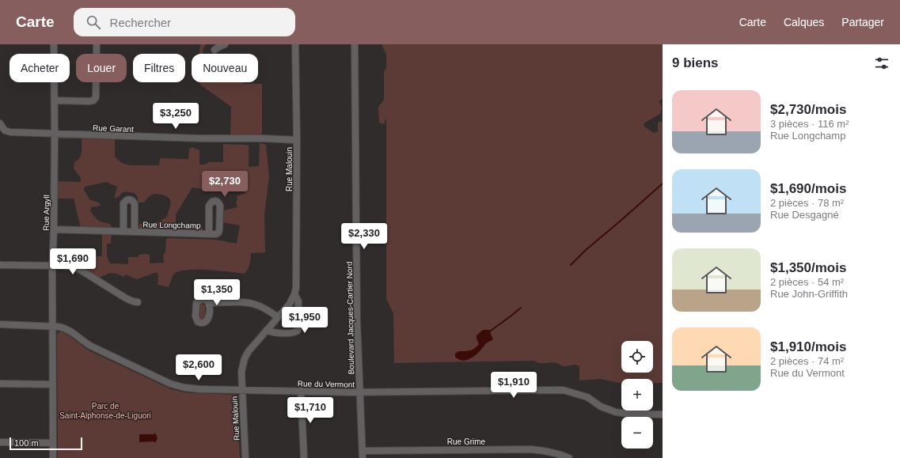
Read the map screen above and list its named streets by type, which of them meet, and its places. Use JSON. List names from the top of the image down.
{
  "streets": {
    "street": [
      "Rue Garant",
      "Rue Malouin",
      "Rue Argyll",
      "Rue Longchamp",
      "Boulevard Jacques-Cartier Nord",
      "Rue du Vermont",
      "Rue Grime"
    ]
  },
  "crossings": [
    ["Rue Garant", "Rue Malouin"],
    ["Rue Garant", "Rue Argyll"],
    ["Rue Malouin", "Rue du Vermont"],
    ["Rue Argyll", "Rue Longchamp"],
    ["Rue Argyll", "Rue du Vermont"],
    ["Boulevard Jacques-Cartier Nord", "Rue du Vermont"],
    ["Boulevard Jacques-Cartier Nord", "Rue Grime"]
  ],
  "parks": ["Parc de Saint-Alphonse-de-Liguori"],
  "scale_bar": "100 m",
  "page": {
    "header": "Carte",
    "search": "Rechercher",
    "nav": ["Carte", "Calques", "Partager"],
    "heading": "9 biens",
    "chip": [
      "Acheter",
      "Louer",
      "Filtres",
      "Nouveau"
    ],
    "list": [
      {
        "name": "$2,730/mois",
        "note": "3 pièces · 116 m² · Rue Longchamp"
      },
      {
        "name": "$1,690/mois",
        "note": "2 pièces · 78 m² · Rue Desgagné"
      },
      {
        "name": "$1,350/mois",
        "note": "2 pièces · 54 m² · Rue John-Griffith"
      },
      {
        "name": "$1,910/mois",
        "note": "2 pièces · 74 m² · Rue du Vermont"
      }
    ],
    "price": [
      "$3,250",
      "$2,730",
      "$2,330",
      "$1,690",
      "$1,350",
      "$1,950",
      "$2,600",
      "$1,910",
      "$1,710"
    ],
    "map_buttons": ["+", "−"],
    "scale": "100 m"
  }
}
